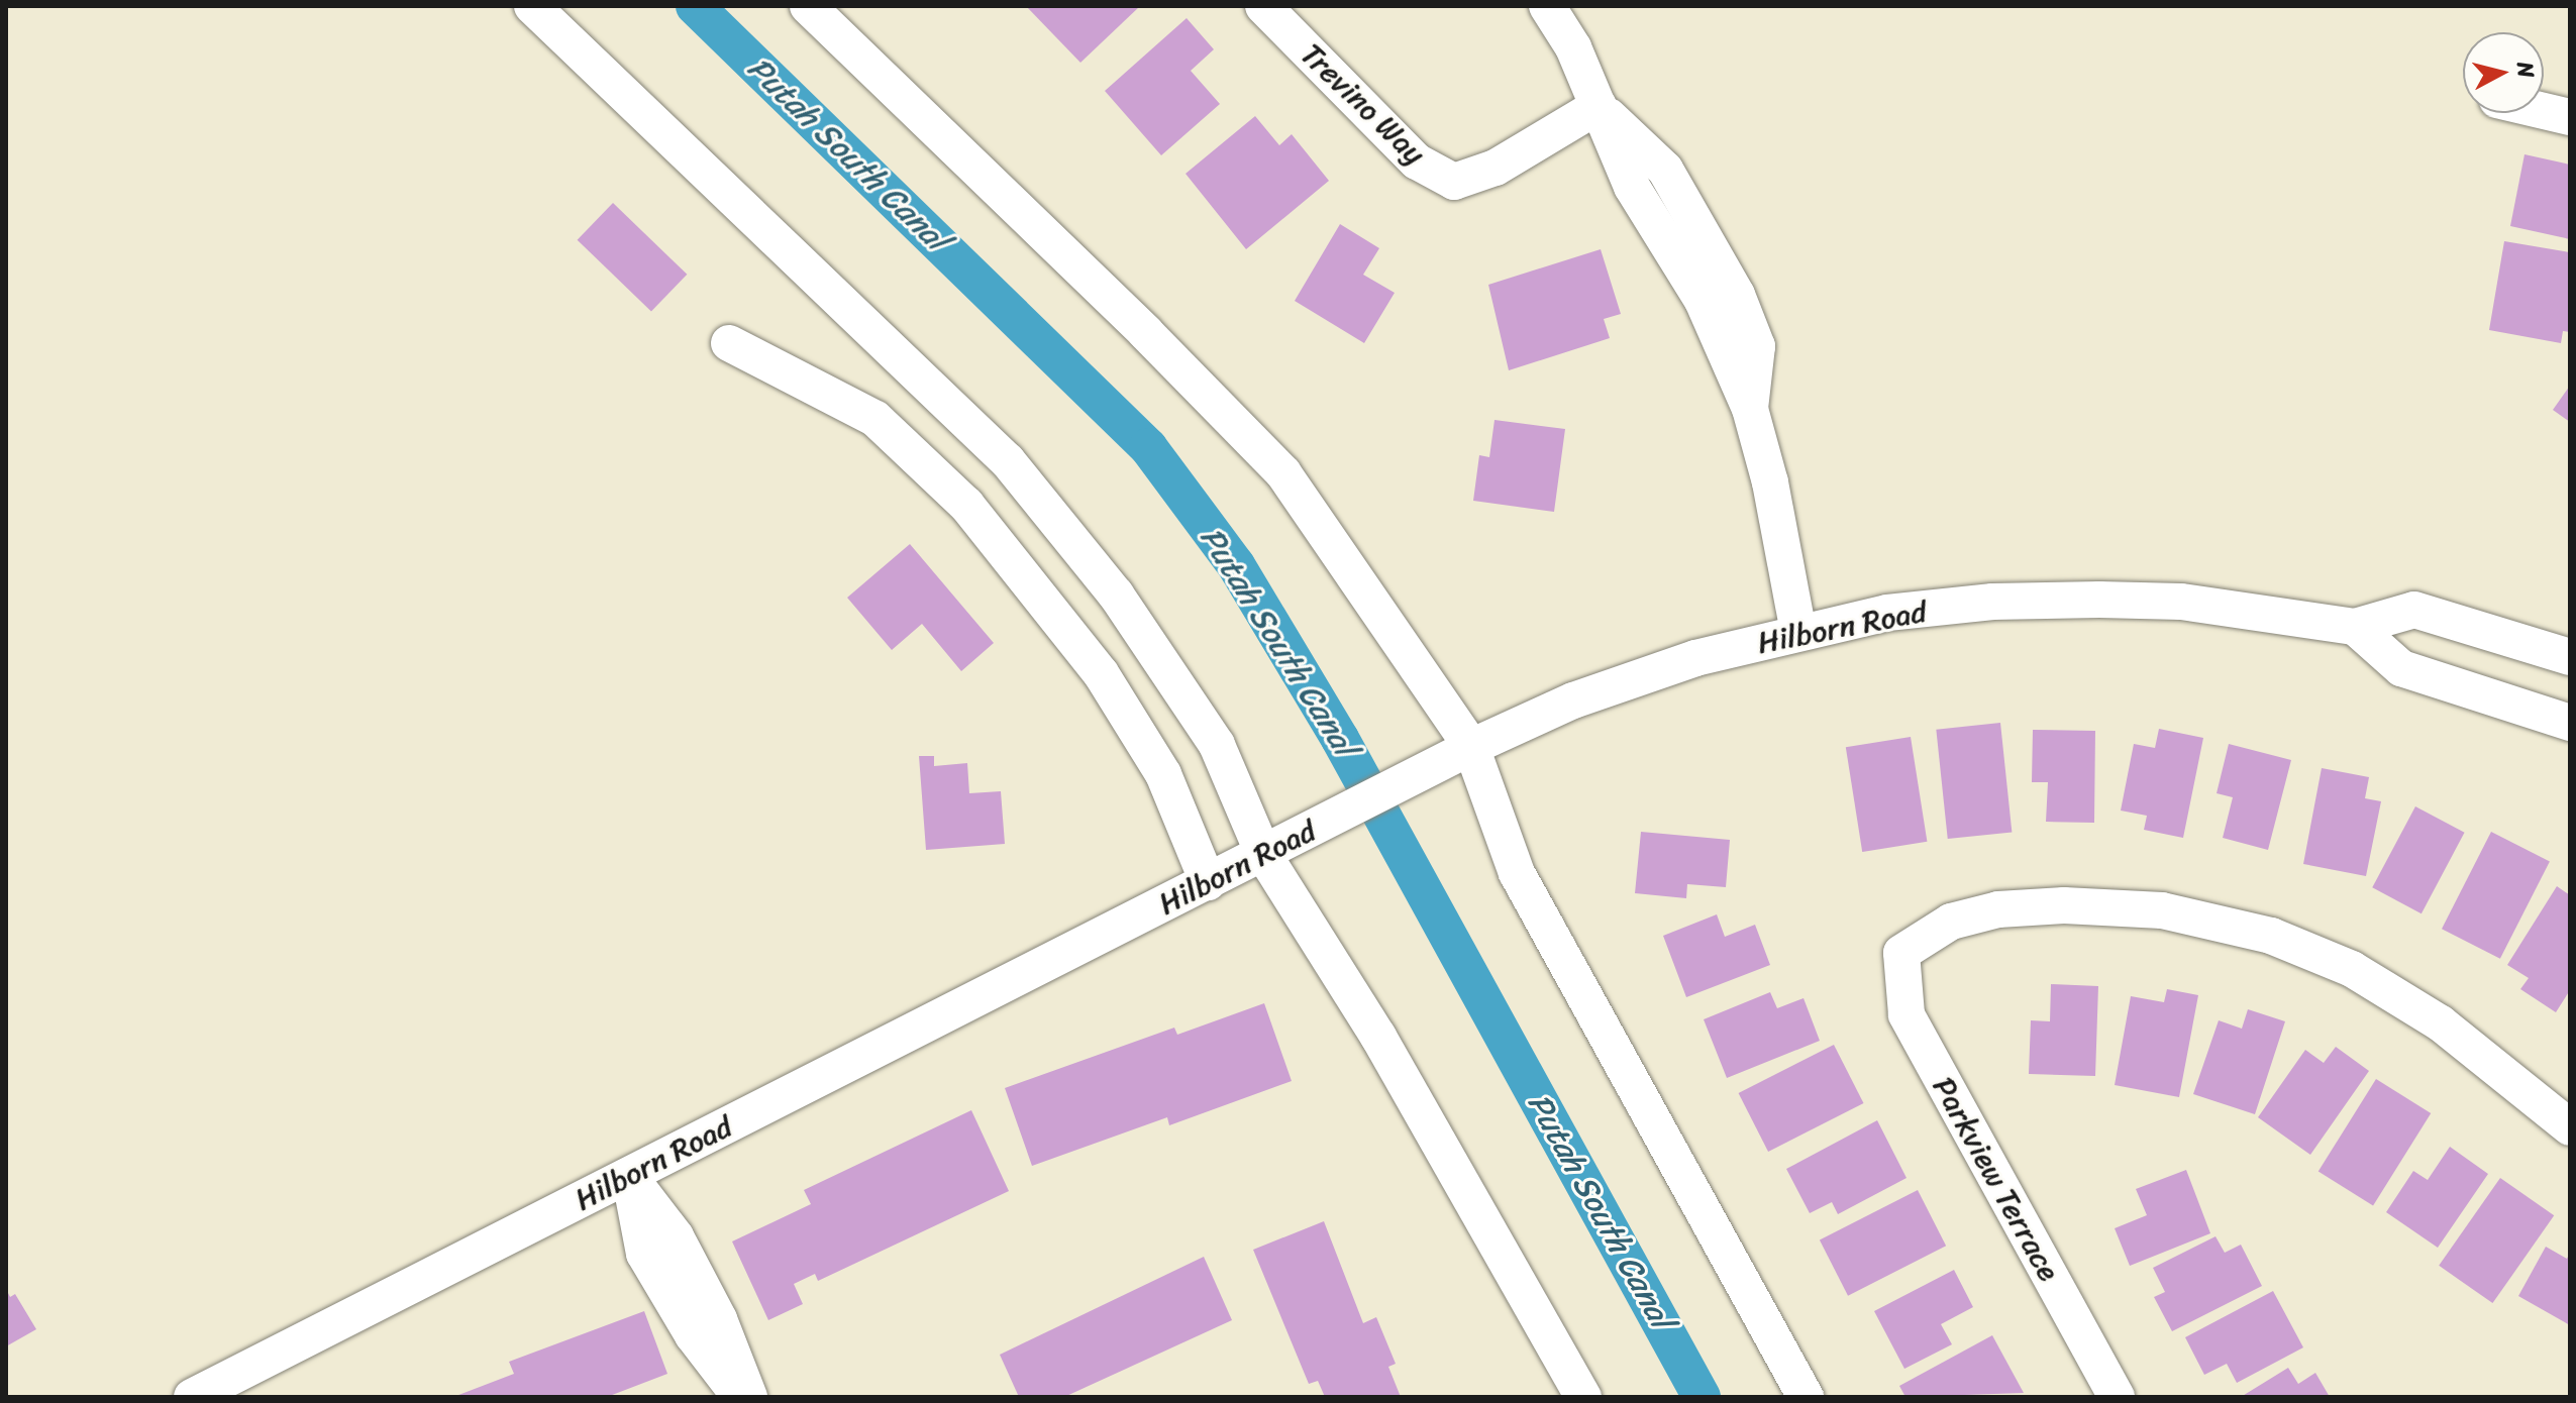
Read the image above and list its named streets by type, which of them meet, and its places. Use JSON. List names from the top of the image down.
{
  "streets": {
    "street": ["Trevino Way", "Hilborn Road", "Parkview Terrace"]
  },
  "water": ["Putah South Canal"],
  "north": "right"
}
